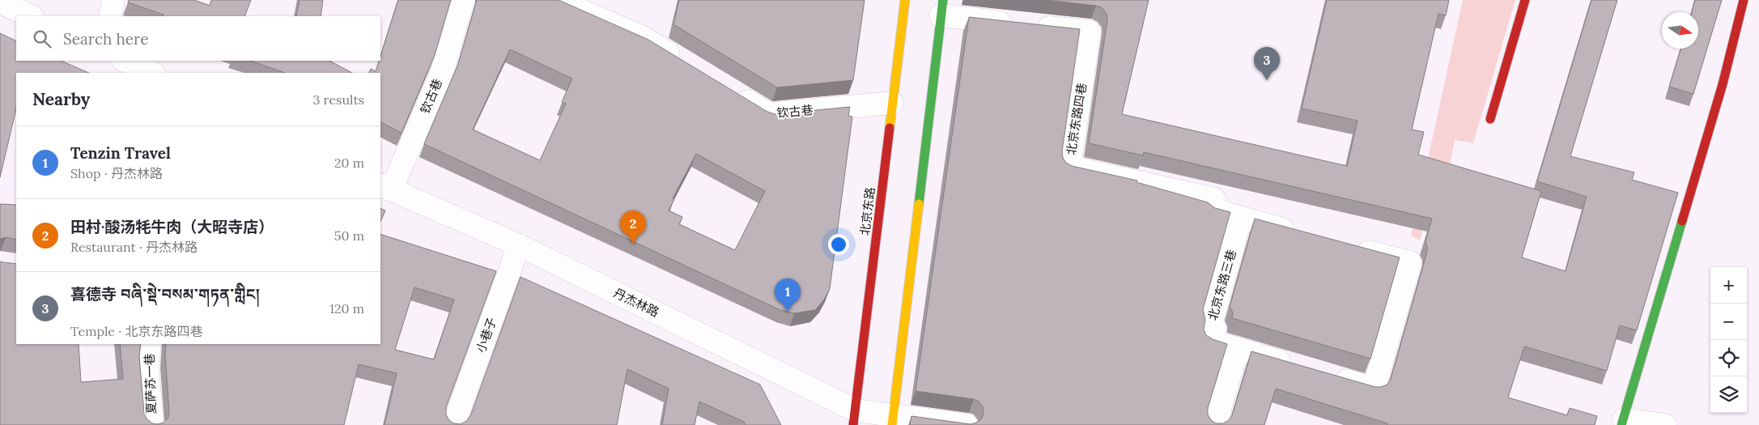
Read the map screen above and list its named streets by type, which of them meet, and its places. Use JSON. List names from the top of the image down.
{
  "streets": {
    "main road": ["北京东路"],
    "street": [
      "钦古巷",
      "北京东路四巷",
      "北京东路三巷",
      "丹杰林路",
      "小巷子",
      "夏萨苏一巷"
    ]
  },
  "crossings": [
    ["钦古巷", "北京东路"],
    ["钦古巷", "丹杰林路"],
    ["北京东路四巷", "北京东路三巷"],
    ["北京东路", "丹杰林路"],
    ["丹杰林路", "小巷子"]
  ],
  "north": "right",
  "page": {
    "search": "Search here",
    "pins": ["3", "2", "1"],
    "heading": ["Nearby", "3 results"],
    "list": [
      {
        "mark": "1",
        "name": "Tenzin Travel",
        "note": "Shop · 丹杰林路",
        "value": "20 m"
      },
      {
        "mark": "2",
        "name": "田村·酸汤牦牛肉（大昭寺店）",
        "note": "Restaurant · 丹杰林路",
        "value": "50 m"
      },
      {
        "mark": "3",
        "name": "喜德寺 བཞི་སྡེ་བསམ་གཏན་གླིང།",
        "note": "Temple · 北京东路四巷",
        "value": "120 m"
      }
    ],
    "map_buttons": ["+", "−"]
  }
}
